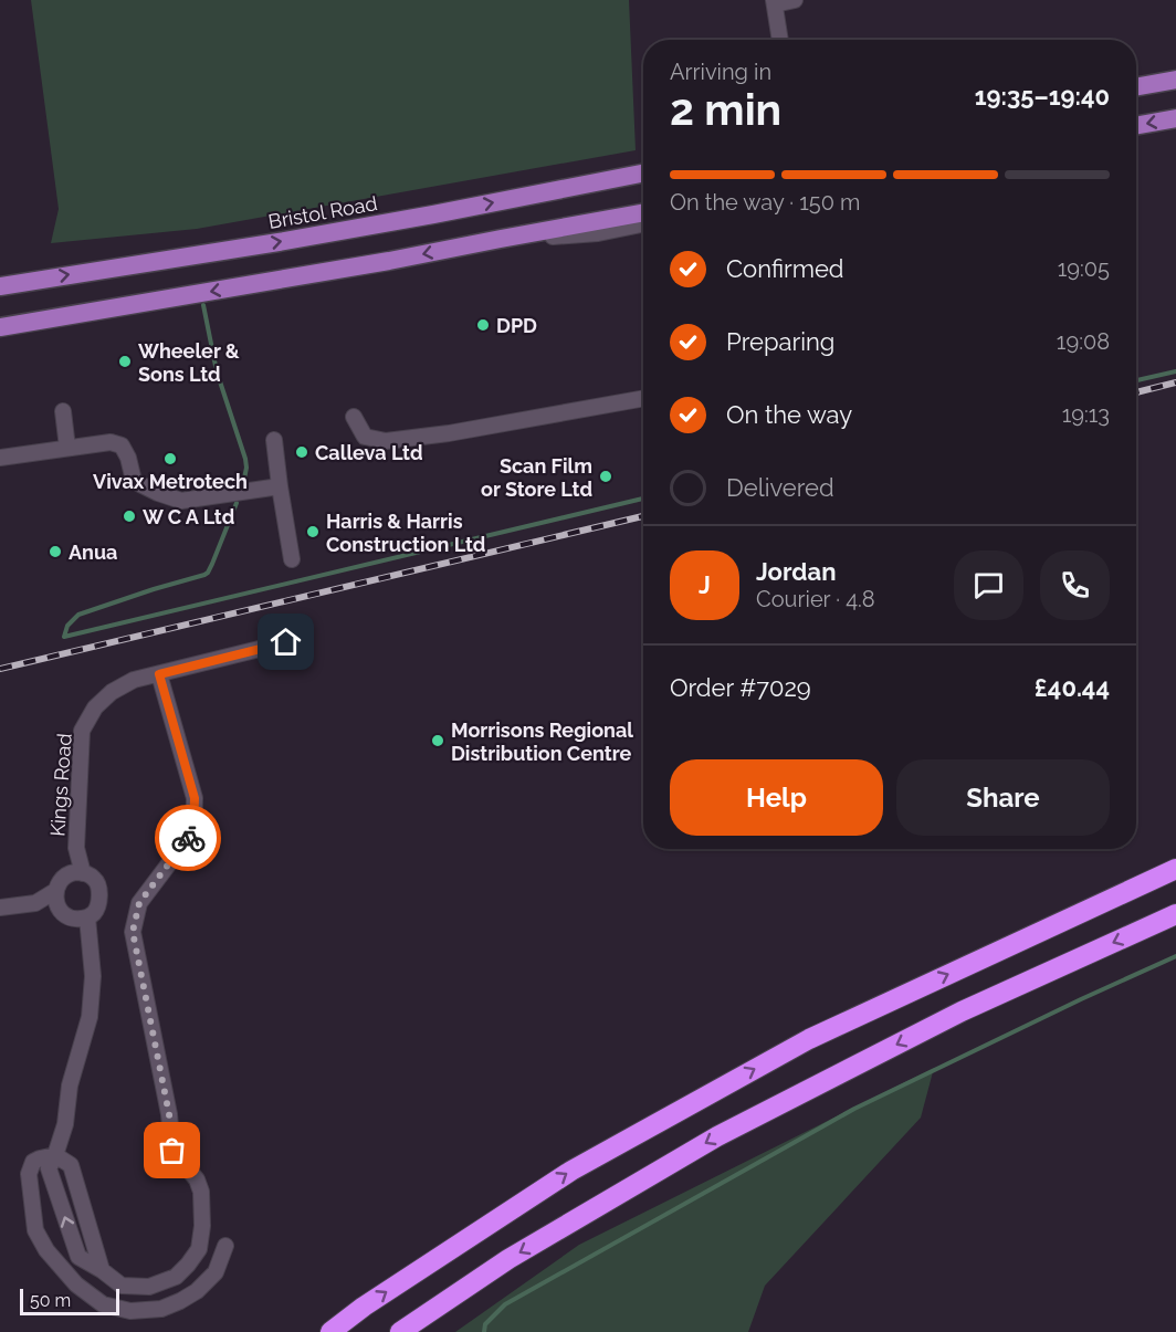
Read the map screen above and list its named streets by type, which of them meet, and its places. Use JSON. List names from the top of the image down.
{
  "streets": {
    "main road": ["Bristol Road"],
    "street": ["Kings Road"]
  },
  "places": [
    "DPD",
    "Wheeler & Sons Ltd",
    "Calleva Ltd",
    "Vivax Metrotech",
    "Scan Film or Store Ltd",
    "W C A Ltd",
    "Harris & Harris Construction Ltd",
    "Anua",
    "Morrisons Regional Distribution Centre"
  ],
  "scale_bar": "50 m",
  "page": {
    "heading": ["2 min", "Arriving in", "19:35–19:40"],
    "panel": [
      "Jordan",
      "Courier · 4.8",
      "Order #7029",
      "£40.44"
    ],
    "bar": "On the way · 150 m",
    "list": [
      ["Confirmed", "19:05"],
      ["Preparing", "19:08"],
      ["On the way", "19:13"],
      "Delivered"
    ],
    "round": "J",
    "buttons": ["Help", "Share"],
    "scale": "50 m"
  }
}
